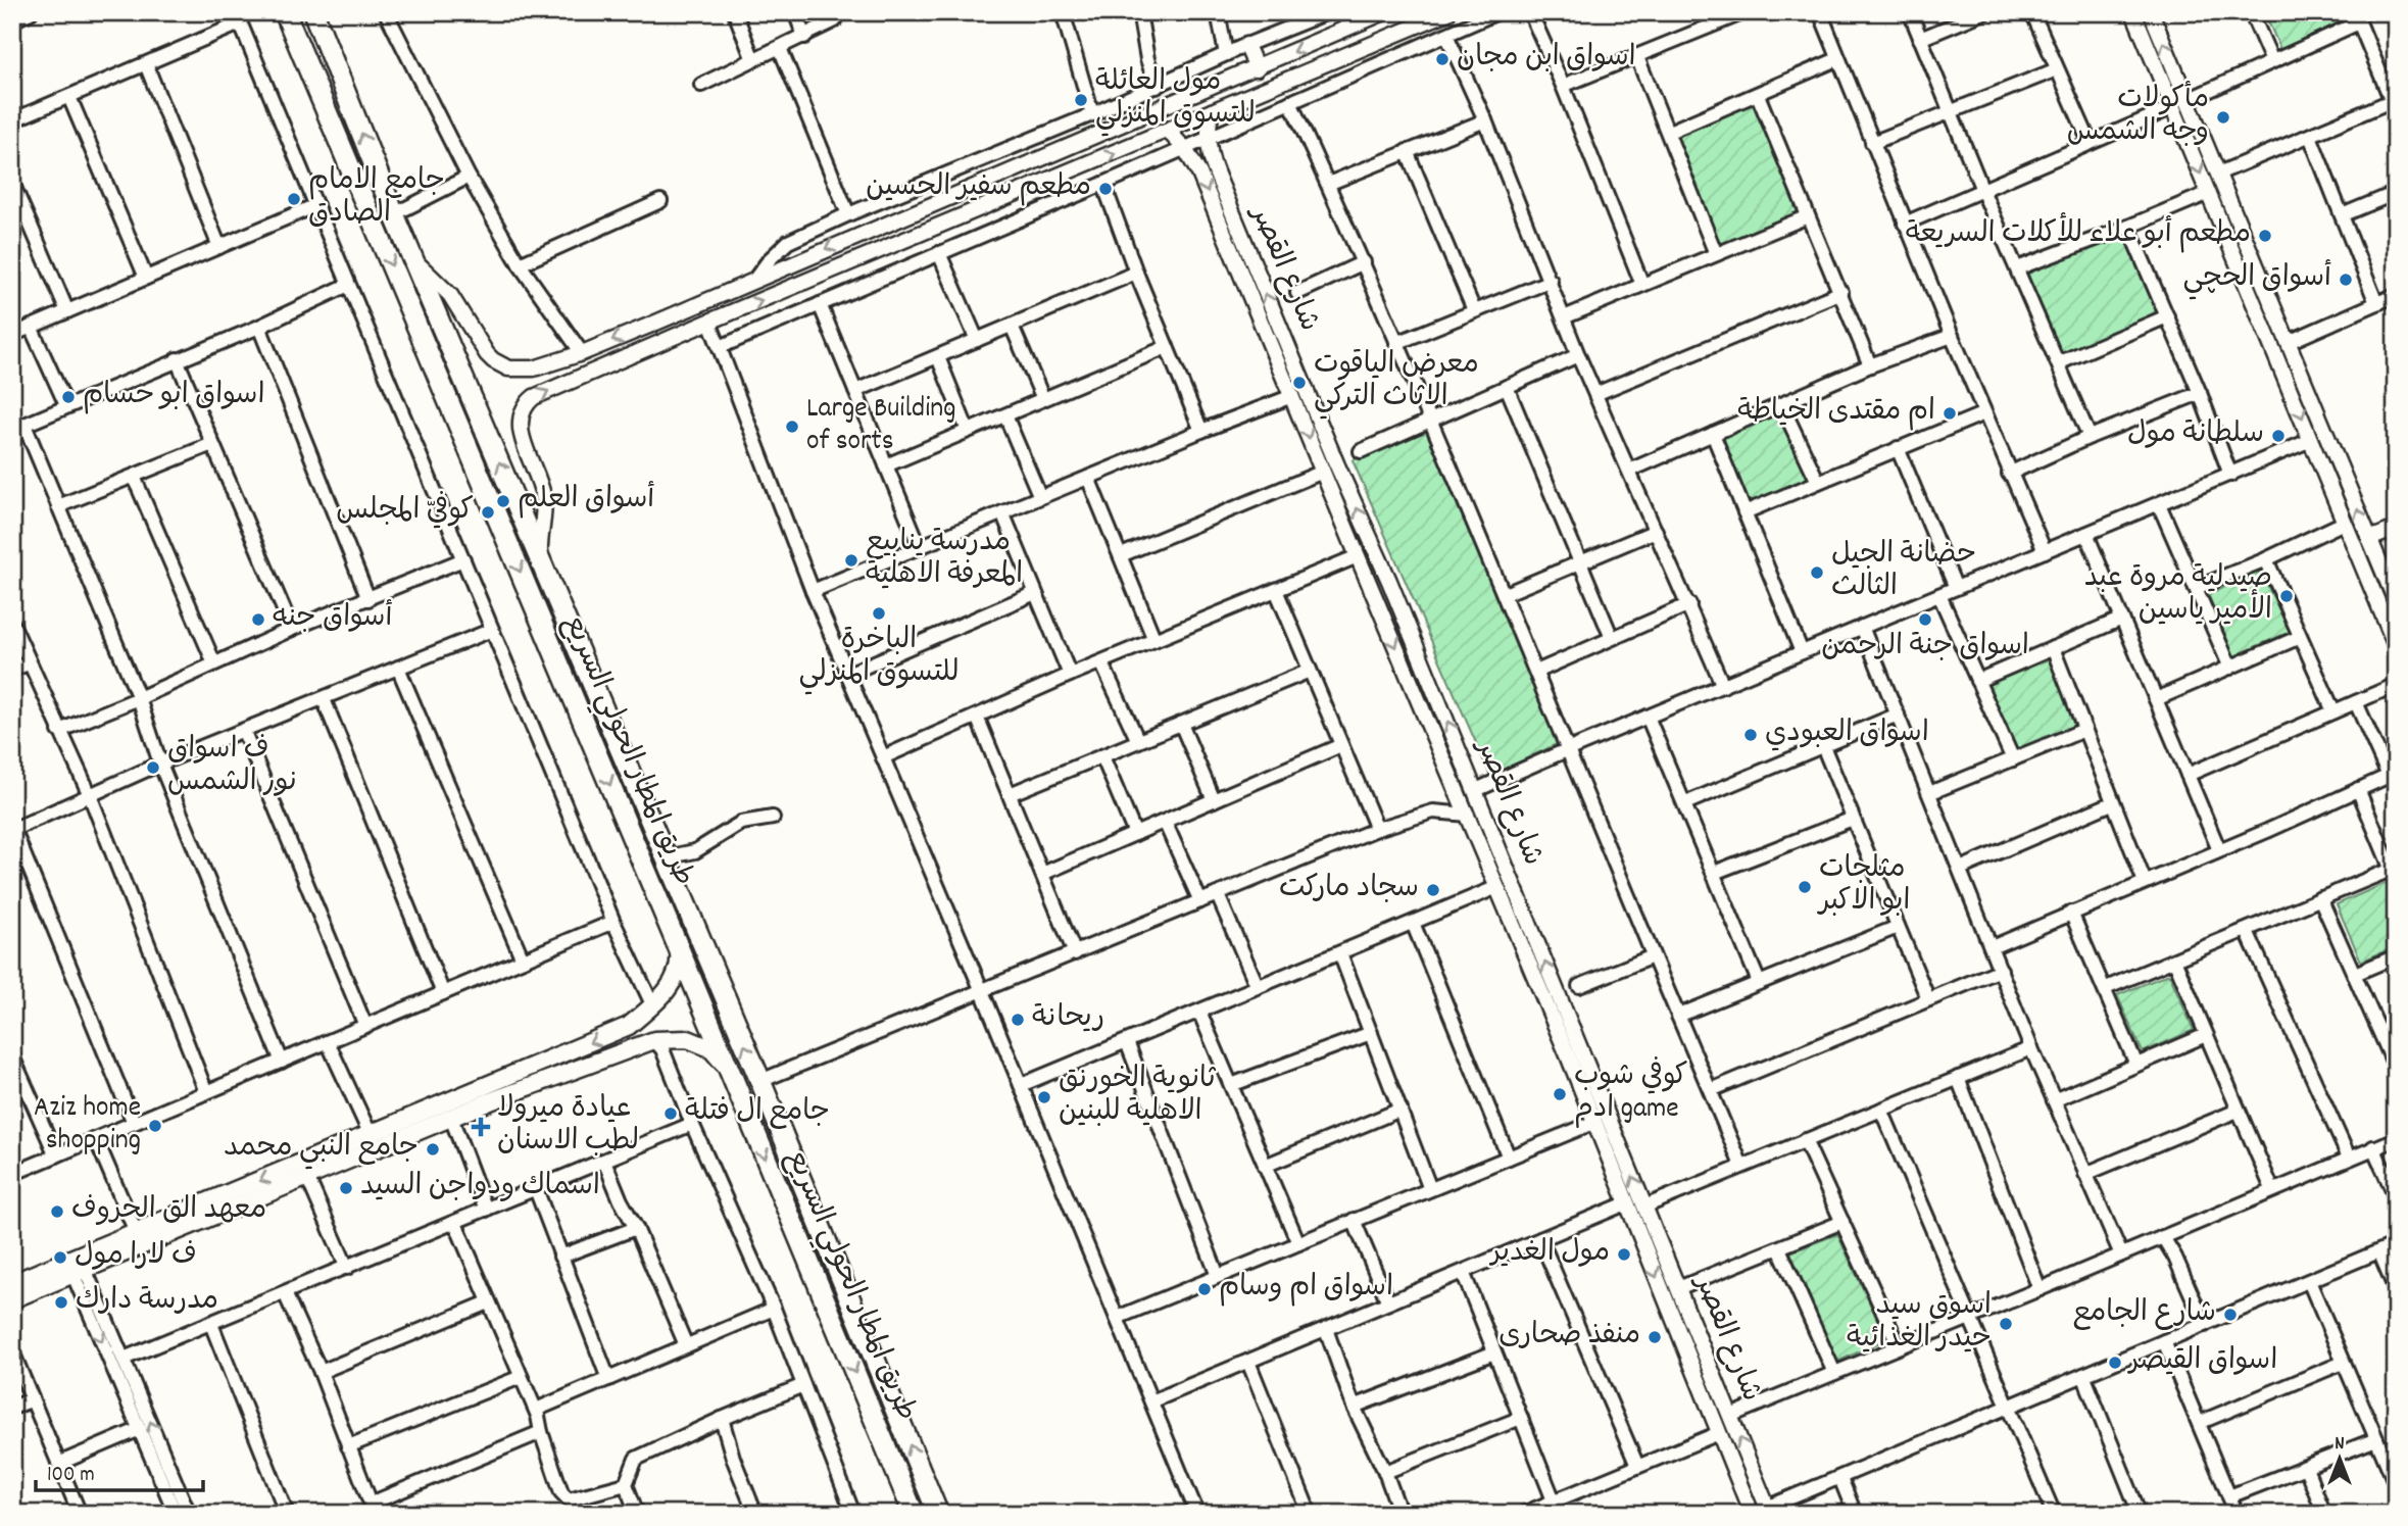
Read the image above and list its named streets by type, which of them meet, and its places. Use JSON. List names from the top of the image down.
{
  "streets": {
    "highway": ["طريق المطار الحولي السريع"],
    "street": ["شارع القصر"]
  },
  "places": {
    "other": [
      "اسواق ابن مجان",
      "مول العائلة للتسوق المنزلي",
      "مأكولات وجه الشمس",
      "مطعم سفير الحسين",
      "جامع الامام الصادق",
      "مطعم أبو علاء للأكلات السريعة",
      "أسواق الحچي",
      "معرض الياقوت الاثاث التركي",
      "اسواق ابو حسام",
      "ام مقتدى الخياطة",
      "Large Building of sorts",
      "سلطانة مول",
      "أسواق العلم",
      "كوفيّ المجلس",
      "مدرسة ينابيع المعرفة الاهلية",
      "حضانة الجيل الثالث",
      "صيدلية مروة عبد الأمير ياسين",
      "الباخرة للتسوق المنزلي",
      "أسواق جنه",
      "اسواق جنة الرحمن",
      "اسواق العبودي",
      "ف اسواق نور الشمس",
      "مثلجات ابو الاكبر",
      "سجاد ماركت",
      "ريحانة",
      "كوفي شوب ادم game",
      "ثانوية الخورنق الاهلية للبنين",
      "جامع ال فتلة",
      "Aziz home shopping",
      "جامع النبي محمد",
      "اسماك ودواجن السيد",
      "معهد الق الحروف",
      "مول الغدير",
      "ف لارا مول",
      "اسواق ام وسام",
      "مدرسة دارك",
      "شارع الجامع",
      "اسوق سيد حيدر الغذائية",
      "منفذ صحارى",
      "اسواق القيصر"
    ],
    "health": ["عيادة ميرولا لطب الاسنان"]
  },
  "scale_bar": "100 m",
  "north": "top"
}
